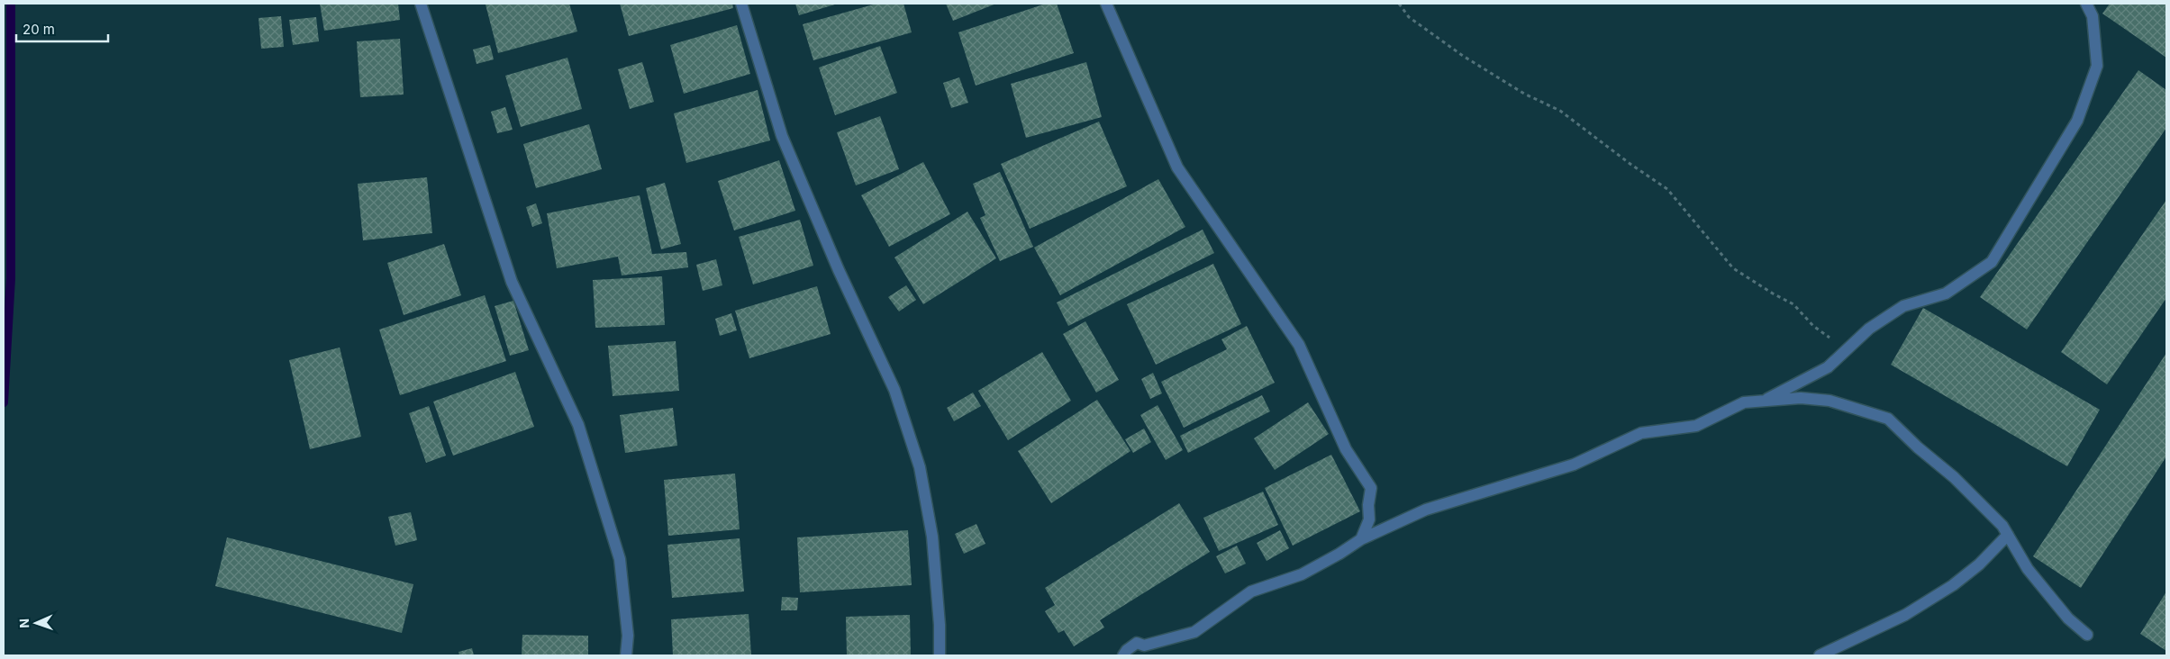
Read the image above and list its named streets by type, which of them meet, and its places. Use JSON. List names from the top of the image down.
{
  "scale_bar": "20 m",
  "north": "left"
}
